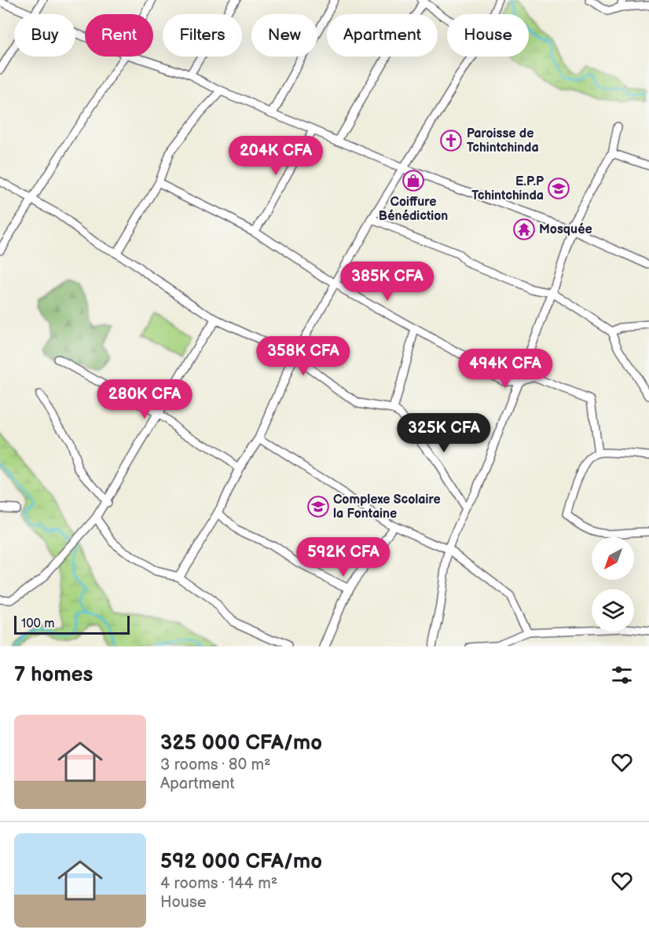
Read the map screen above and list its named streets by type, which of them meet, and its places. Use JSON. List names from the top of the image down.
{
  "places": {
    "church": ["Paroisse de Tchintchinda"],
    "shop": ["Coiffure Bénédiction"],
    "school or university": ["E.P.P Tchintchinda", "Complexe Scolaire la Fontaine"],
    "temple": ["Mosquée"]
  },
  "scale_bar": "100 m",
  "north": "bottom left",
  "page": {
    "chip": [
      "Buy",
      "Rent",
      "Filters",
      "New",
      "Apartment",
      "House"
    ],
    "price": [
      "204K CFA",
      "385K CFA",
      "358K CFA",
      "494K CFA",
      "280K CFA",
      "325K CFA",
      "592K CFA"
    ],
    "scale": "100 m",
    "heading": "7 homes",
    "list": [
      {
        "name": "325 000 CFA/mo",
        "note": "3 rooms · 80 m² · Apartment"
      },
      {
        "name": "592 000 CFA/mo",
        "note": "4 rooms · 144 m² · House"
      }
    ]
  }
}
